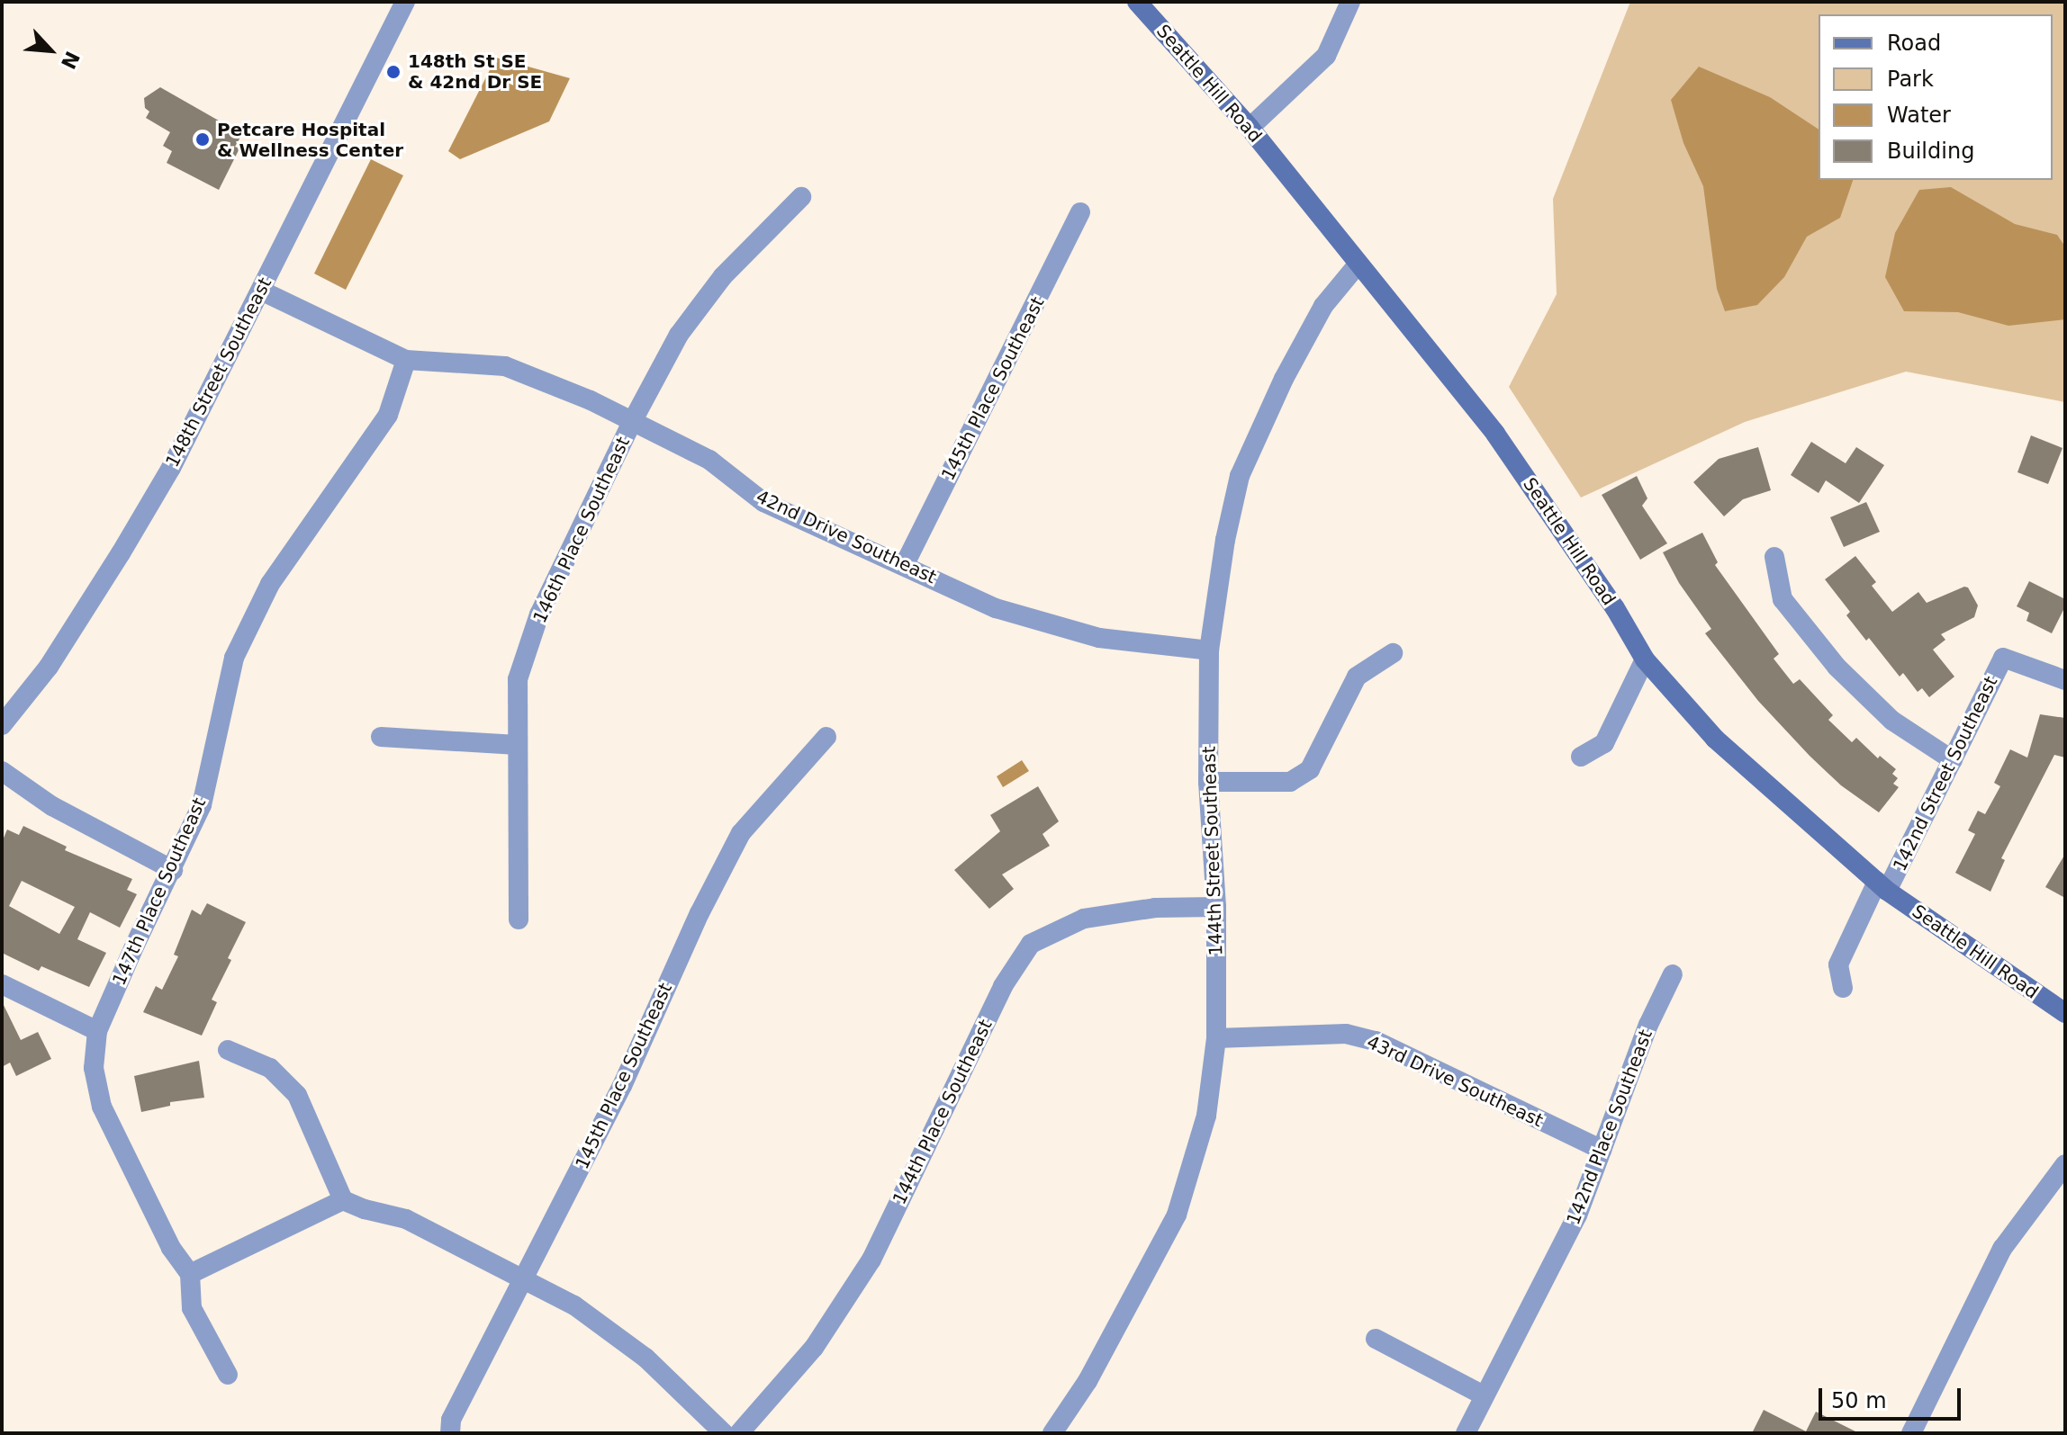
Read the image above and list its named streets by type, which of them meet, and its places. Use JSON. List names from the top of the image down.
{
  "streets": {
    "main road": ["Seattle Hill Road"],
    "street": [
      "148th Street Southeast",
      "145th Place Southeast",
      "146th Place Southeast",
      "42nd Drive Southeast",
      "142nd Street Southeast",
      "144th Street Southeast",
      "147th Place Southeast",
      "43rd Drive Southeast",
      "144th Place Southeast",
      "142nd Place Southeast"
    ]
  },
  "crossings": [
    ["Seattle Hill Road", "142nd Street Southeast"],
    ["Seattle Hill Road", "144th Street Southeast"],
    ["148th Street Southeast", "42nd Drive Southeast"],
    ["145th Place Southeast", "42nd Drive Southeast"],
    ["146th Place Southeast", "42nd Drive Southeast"],
    ["42nd Drive Southeast", "144th Street Southeast"],
    ["42nd Drive Southeast", "147th Place Southeast"],
    ["144th Street Southeast", "43rd Drive Southeast"],
    ["144th Street Southeast", "144th Place Southeast"],
    ["43rd Drive Southeast", "142nd Place Southeast"]
  ],
  "places": ["148th St SE & 42nd Dr SE", "Petcare Hospital & Wellness Center"],
  "legend": [
    "Road",
    "Park",
    "Water",
    "Building"
  ],
  "scale_bar": "50 m",
  "north": "bottom right"
}
